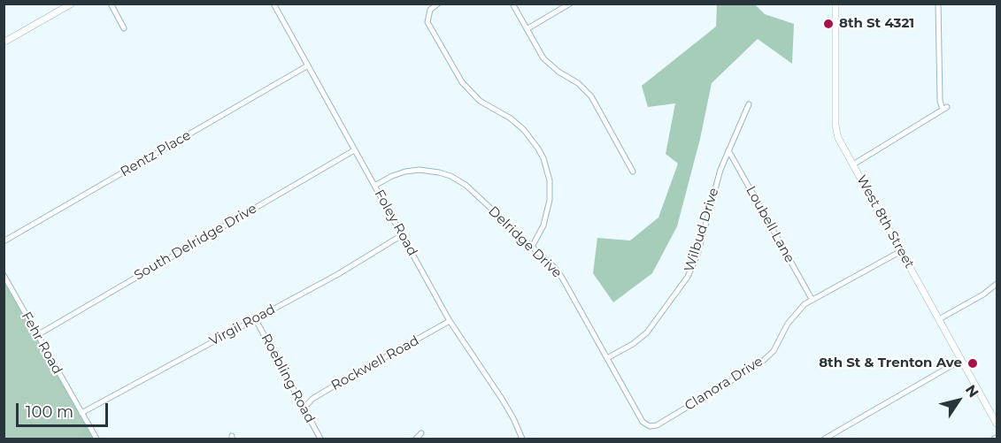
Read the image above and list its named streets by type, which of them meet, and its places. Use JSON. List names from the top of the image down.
{
  "streets": {
    "street": [
      "Rentz Place",
      "West 8th Street",
      "Foley Road",
      "Loubell Lane",
      "Wilbud Drive",
      "South Delridge Drive",
      "Delridge Drive",
      "Virgil Road",
      "Fehr Road",
      "Rockwell Road",
      "Roebling Road",
      "Clanora Drive"
    ]
  },
  "crossings": [
    ["Rentz Place", "Foley Road"],
    ["West 8th Street", "Clanora Drive"],
    ["Foley Road", "South Delridge Drive"],
    ["Foley Road", "Delridge Drive"],
    ["Foley Road", "Virgil Road"],
    ["Foley Road", "Rockwell Road"],
    ["Loubell Lane", "Wilbud Drive"],
    ["Loubell Lane", "Clanora Drive"],
    ["Wilbud Drive", "Delridge Drive"],
    ["South Delridge Drive", "Fehr Road"],
    ["Delridge Drive", "Clanora Drive"],
    ["Virgil Road", "Fehr Road"],
    ["Virgil Road", "Roebling Road"],
    ["Rockwell Road", "Roebling Road"]
  ],
  "places": ["8th St 4321", "8th St & Trenton Ave"],
  "scale_bar": "100 m",
  "north": "top right"
}
